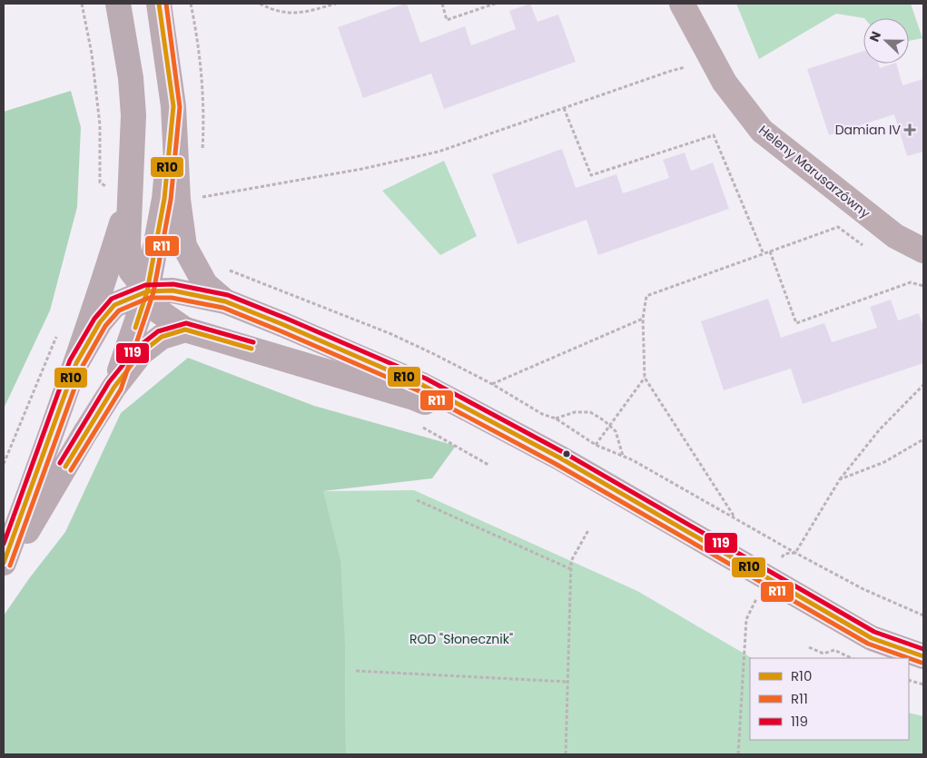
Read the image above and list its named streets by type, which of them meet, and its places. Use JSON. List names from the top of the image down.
{
  "streets": {
    "street": ["Heleny Marusarzówny"]
  },
  "parks": ["ROD \"Słonecznik\""],
  "places": {
    "health": ["Damian IV"]
  },
  "lines": ["transit line R10", "transit line R11", "transit line 119"],
  "legend": ["R10", "R11", "119"],
  "north": "left"
}
